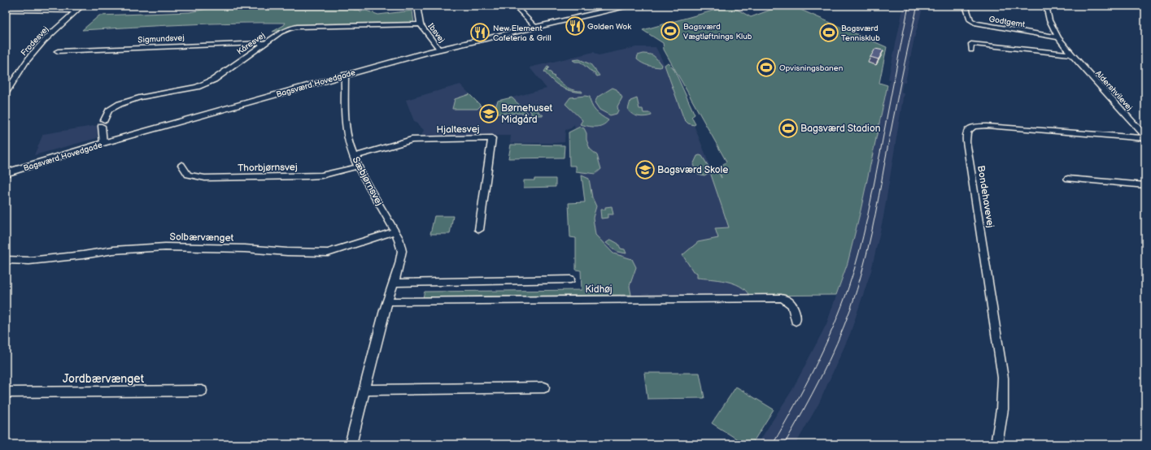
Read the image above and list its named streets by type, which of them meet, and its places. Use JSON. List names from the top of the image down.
{
  "streets": {
    "street": [
      "Godtgemt",
      "Ibsvej",
      "Sigmundsvej",
      "Frodesvej",
      "Kåresvej",
      "Bagsværd Hovedgade",
      "Aldershvilevej",
      "Hjaltesvej",
      "Thorbjørnsvej",
      "Sæbjørnsvej",
      "Bondehavevej",
      "Solbærvænget",
      "Kidhøj",
      "Jordbærvænget"
    ]
  },
  "crossings": [
    ["Godtgemt", "Aldershvilevej"],
    ["Ibsvej", "Kåresvej"],
    ["Ibsvej", "Bagsværd Hovedgade"],
    ["Sigmundsvej", "Kåresvej"],
    ["Kåresvej", "Bagsværd Hovedgade"],
    ["Bagsværd Hovedgade", "Sæbjørnsvej"],
    ["Aldershvilevej", "Bondehavevej"],
    ["Hjaltesvej", "Sæbjørnsvej"],
    ["Thorbjørnsvej", "Sæbjørnsvej"],
    ["Sæbjørnsvej", "Solbærvænget"],
    ["Sæbjørnsvej", "Kidhøj"]
  ],
  "places": {
    "restaurant": ["Golden Wok", "New Element Cafeteria & Grill"],
    "sports": [
      "Bagsværd Vægtløftnings Klub",
      "Bagsværd Tennisklub",
      "Opvisningsbanen",
      "Bagsværd Stadion"
    ],
    "school or university": ["Børnehuset Midgård", "Bagsværd Skole"]
  }
}
